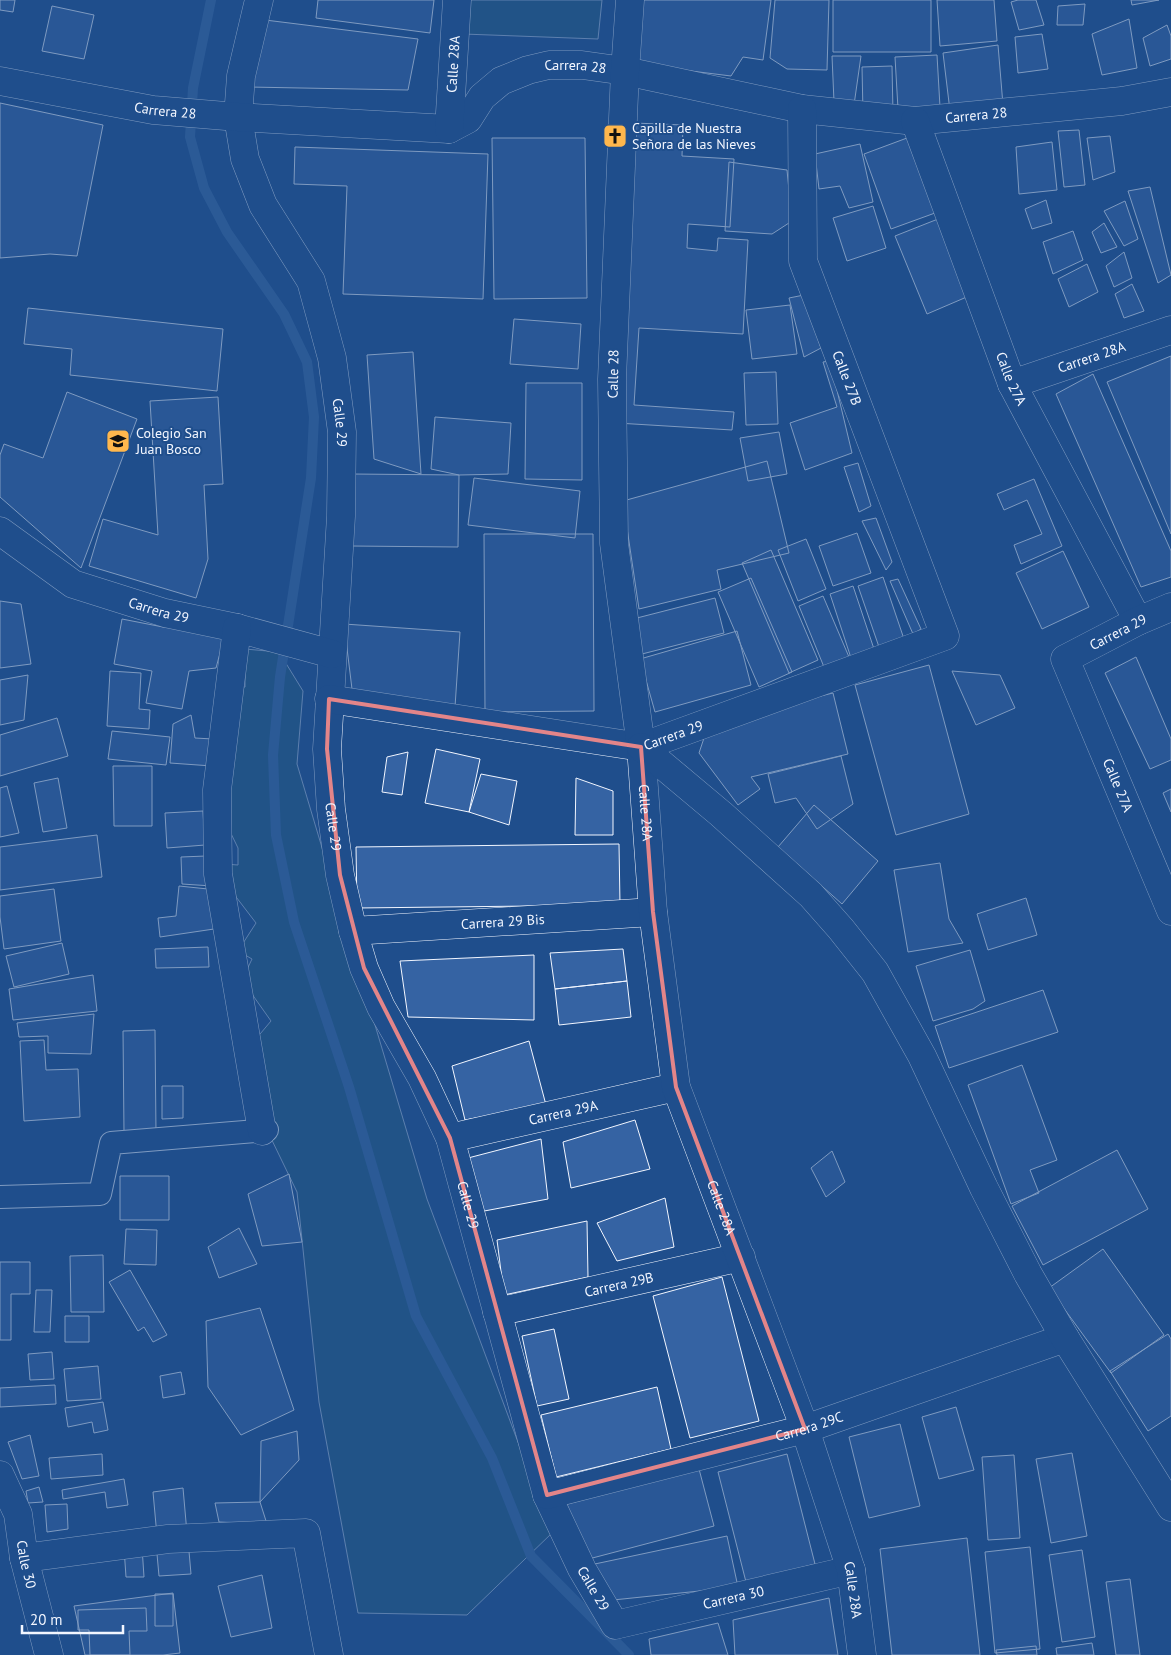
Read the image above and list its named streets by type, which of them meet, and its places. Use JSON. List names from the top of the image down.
{
  "streets": {
    "street": [
      "Calle 28A",
      "Carrera 28",
      "Carrera 28A",
      "Calle 28",
      "Calle 27B",
      "Calle 27A",
      "Calle 29",
      "Carrera 29",
      "Carrera 29 Bis",
      "Carrera 29A",
      "Carrera 29B",
      "Carrera 29C",
      "Calle 30",
      "Carrera 30"
    ]
  },
  "crossings": [
    ["Calle 28A", "Carrera 28"],
    ["Calle 28A", "Calle 28"],
    ["Calle 28A", "Carrera 29"],
    ["Calle 28A", "Carrera 29 Bis"],
    ["Calle 28A", "Carrera 29A"],
    ["Calle 28A", "Carrera 29B"],
    ["Calle 28A", "Carrera 29C"],
    ["Calle 28A", "Carrera 30"],
    ["Carrera 28", "Calle 28"],
    ["Carrera 28", "Calle 27B"],
    ["Carrera 28", "Calle 27A"],
    ["Carrera 28", "Calle 29"],
    ["Carrera 28A", "Calle 27A"],
    ["Calle 28", "Carrera 29"],
    ["Calle 27B", "Carrera 29"],
    ["Calle 27A", "Carrera 29"],
    ["Calle 29", "Carrera 29"],
    ["Calle 29", "Carrera 29 Bis"],
    ["Calle 29", "Carrera 29A"],
    ["Calle 29", "Carrera 29B"],
    ["Calle 29", "Carrera 29C"],
    ["Calle 29", "Carrera 30"]
  ],
  "places": {
    "church": ["Capilla de Nuestra Señora de las Nieves"],
    "school or university": ["Colegio San Juan Bosco"]
  },
  "scale_bar": "20 m"
}
